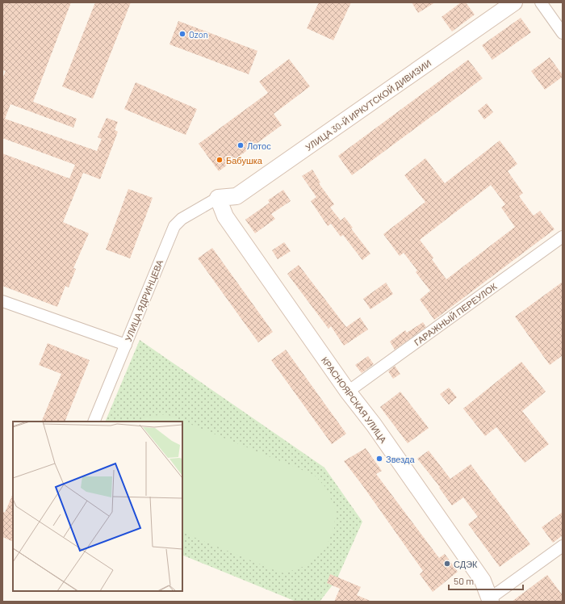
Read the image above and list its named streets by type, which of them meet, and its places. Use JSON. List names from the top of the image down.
{
  "streets": {
    "street": [
      "УЛИЦА 30-Й ИРКУТСКОЙ ДИВИЗИИ",
      "УЛИЦА ЯДРИНЦЕВА",
      "ГАРАЖНЫЙ ПЕРЕУЛОК",
      "КРАСНОЯРСКАЯ УЛИЦА"
    ]
  },
  "crossings": [
    ["УЛИЦА 30-Й ИРКУТСКОЙ ДИВИЗИИ", "УЛИЦА ЯДРИНЦЕВА"],
    ["УЛИЦА 30-Й ИРКУТСКОЙ ДИВИЗИИ", "КРАСНОЯРСКАЯ УЛИЦА"],
    ["УЛИЦА ЯДРИНЦЕВА", "КРАСНОЯРСКАЯ УЛИЦА"],
    ["ГАРАЖНЫЙ ПЕРЕУЛОК", "КРАСНОЯРСКАЯ УЛИЦА"]
  ],
  "places": [
    "Ozon",
    "Лотос",
    "Бабушка",
    "Звезда",
    "СДЭК"
  ],
  "scale_bar": "50 m"
}
